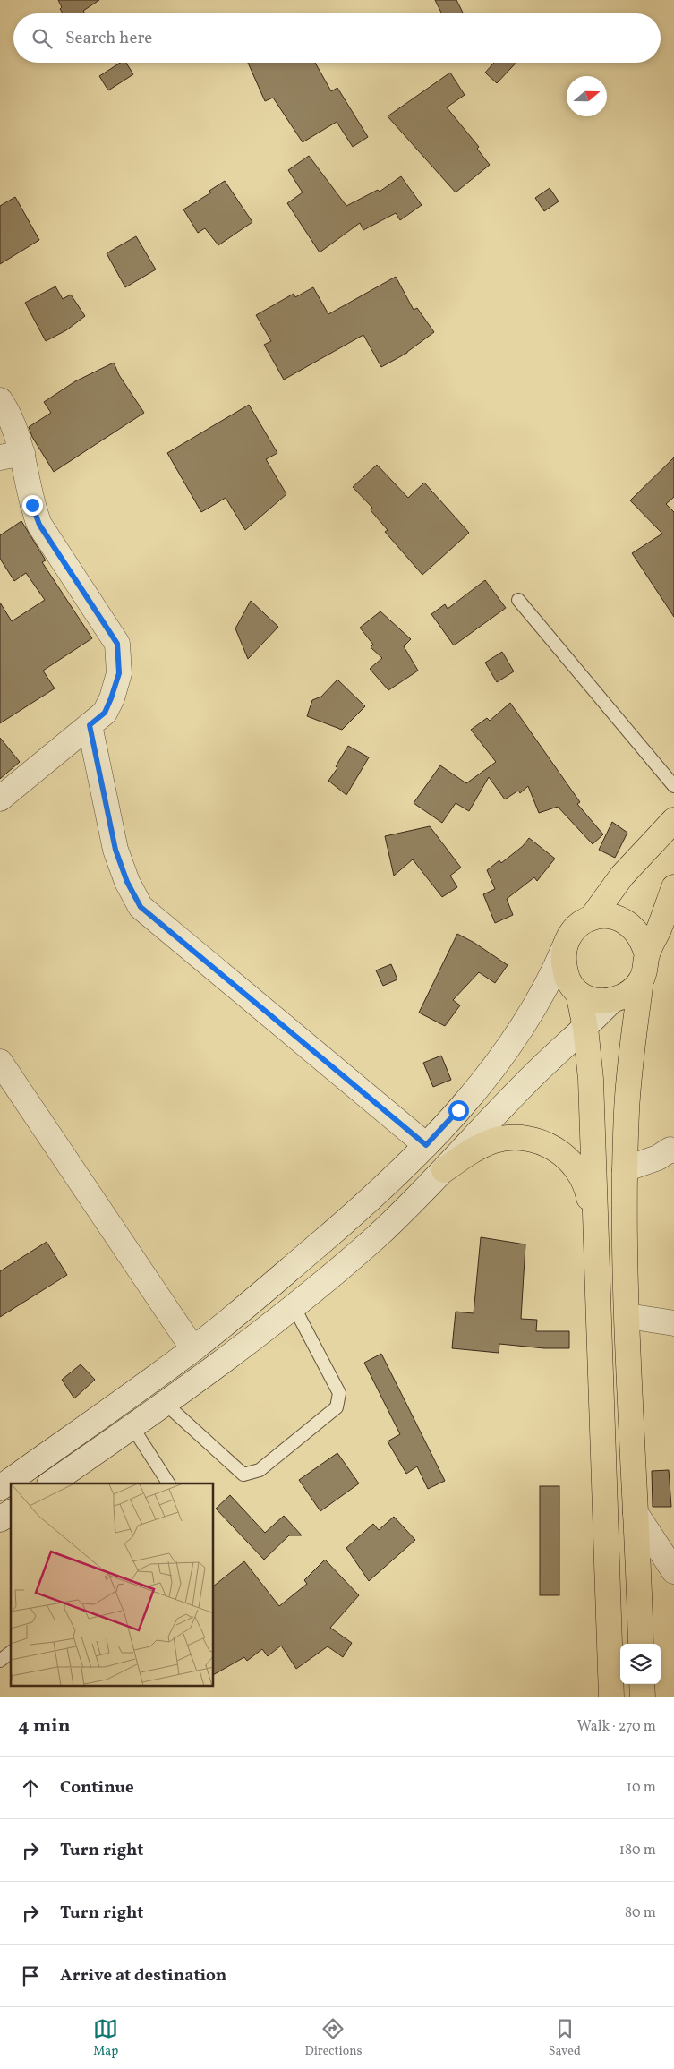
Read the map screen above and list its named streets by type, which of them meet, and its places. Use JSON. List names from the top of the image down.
{
  "north": "right",
  "page": {
    "search": "Search here",
    "heading": ["4 min", "Walk · 270 m"],
    "list": [
      ["Continue", "10 m"],
      ["Turn right", "180 m"],
      ["Turn right", "80 m"],
      "Arrive at destination"
    ],
    "nav": ["Map", "Directions", "Saved"]
  }
}
